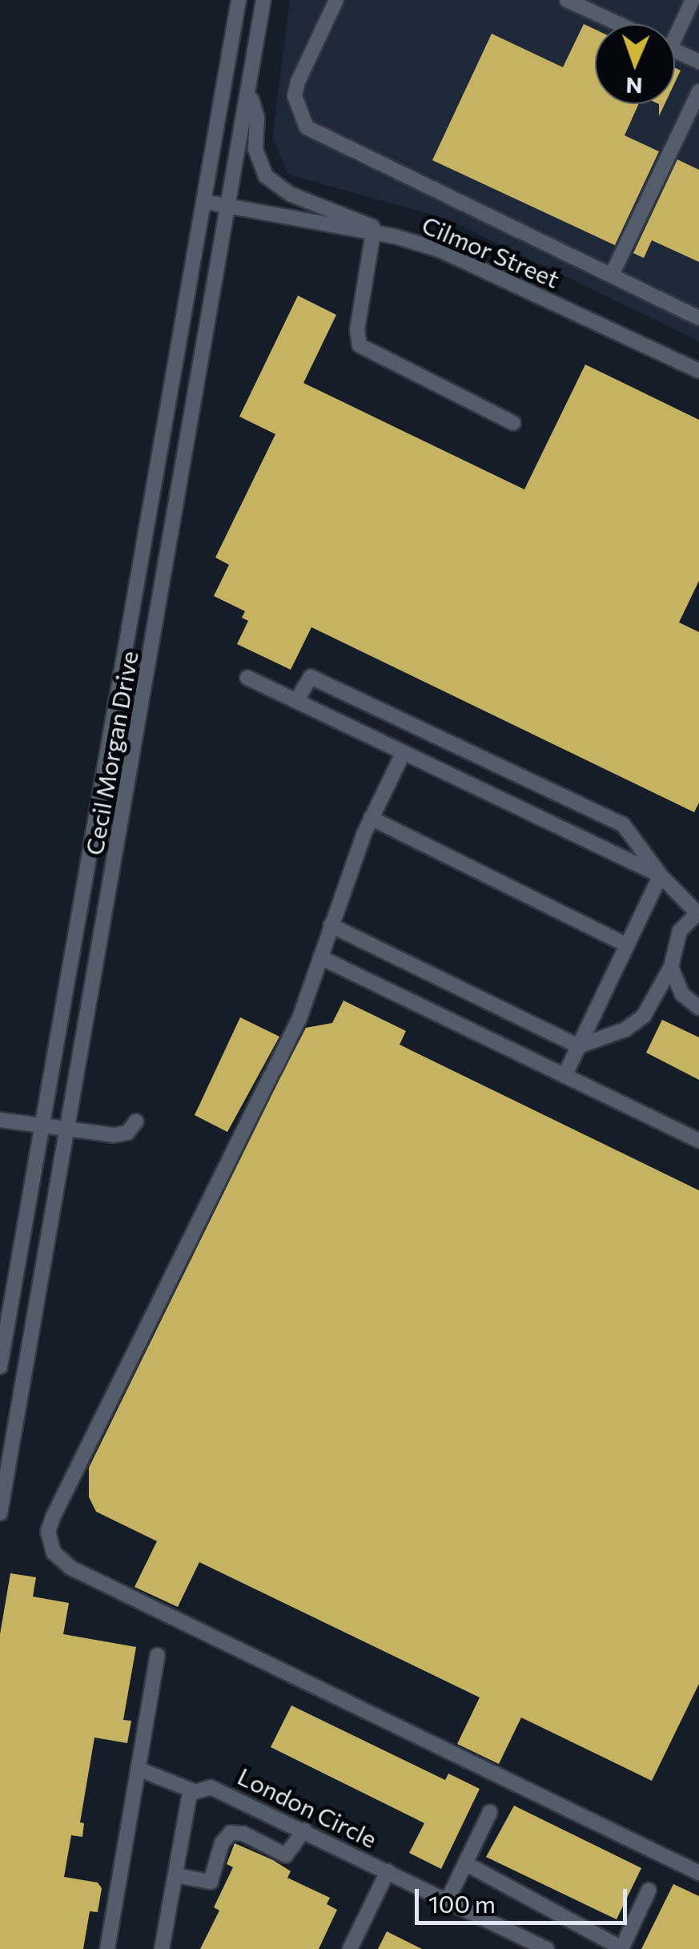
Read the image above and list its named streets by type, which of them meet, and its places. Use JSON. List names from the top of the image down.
{
  "streets": {
    "street": ["Cilmor Street", "Cecil Morgan Drive", "London Circle"]
  },
  "crossings": [
    ["Cilmor Street", "Cecil Morgan Drive"]
  ],
  "scale_bar": "100 m",
  "north": "bottom"
}
